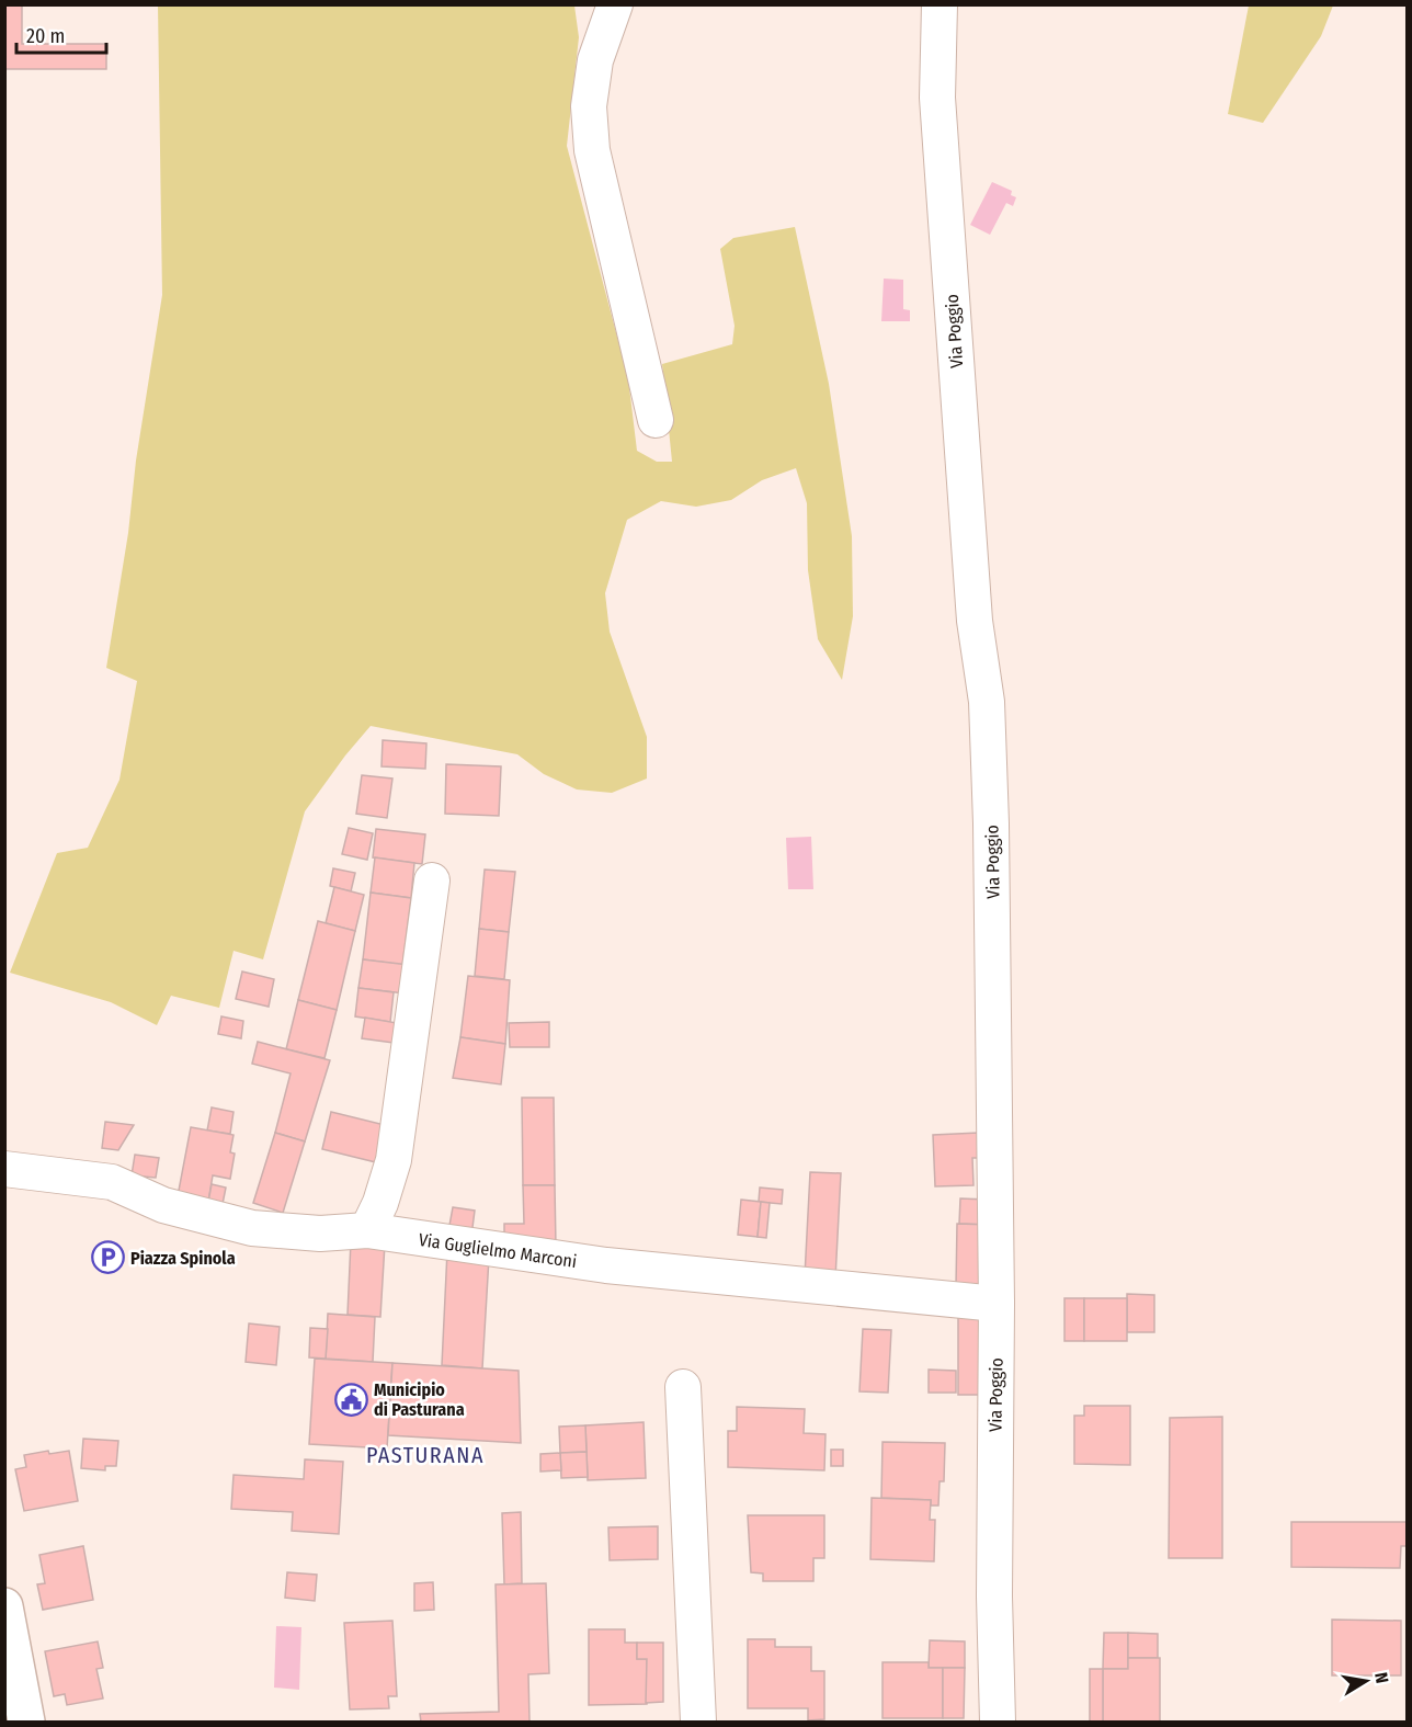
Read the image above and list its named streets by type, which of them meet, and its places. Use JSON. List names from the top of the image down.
{
  "streets": {
    "street": ["Via Poggio", "Via Guglielmo Marconi"]
  },
  "crossings": [
    ["Via Poggio", "Via Guglielmo Marconi"]
  ],
  "districts": ["PASTURANA"],
  "places": {
    "parking": ["Piazza Spinola"],
    "public building": ["Municipio di Pasturana"]
  },
  "scale_bar": "20 m",
  "north": "right"
}
